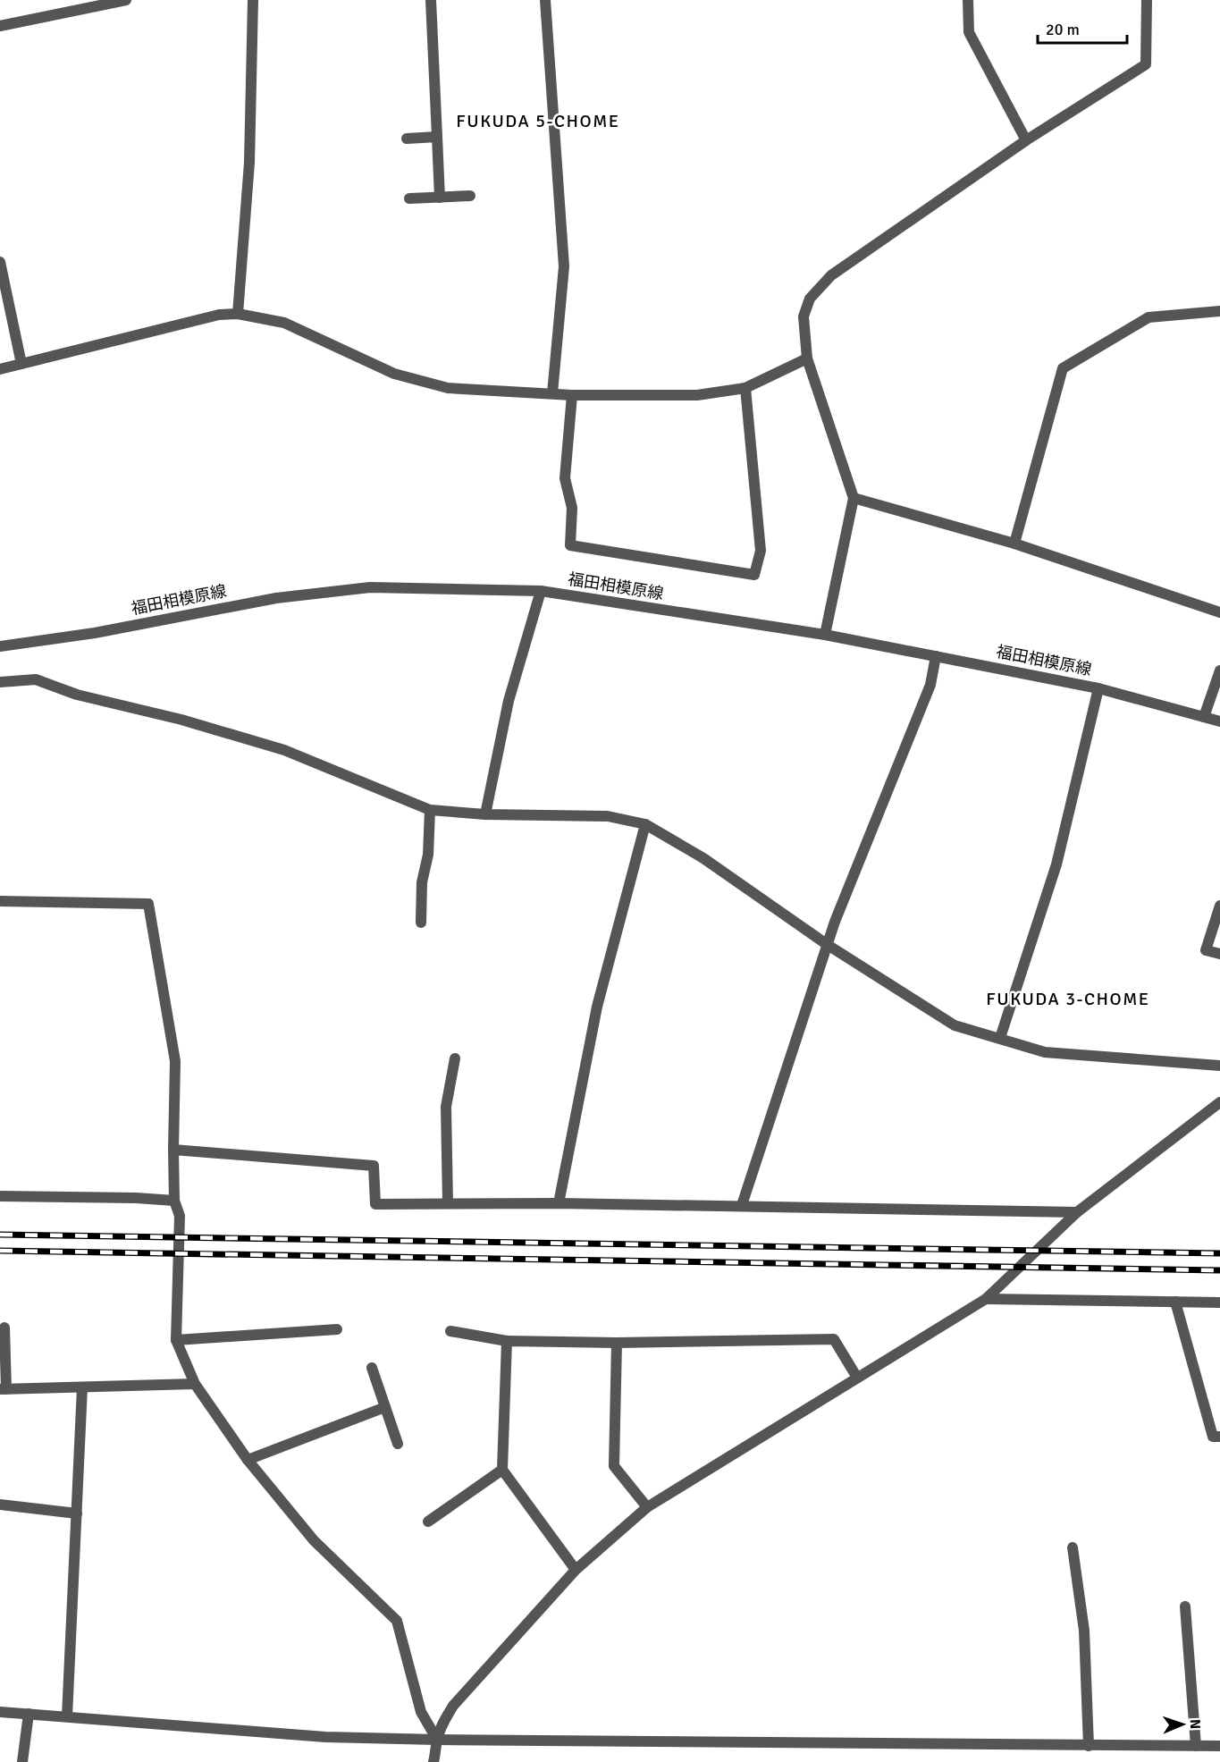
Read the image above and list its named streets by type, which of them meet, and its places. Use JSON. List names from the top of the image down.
{
  "streets": {
    "street": ["福田相模原線"]
  },
  "districts": ["FUKUDA 5-CHOME", "FUKUDA 3-CHOME"],
  "scale_bar": "20 m",
  "north": "right"
}
